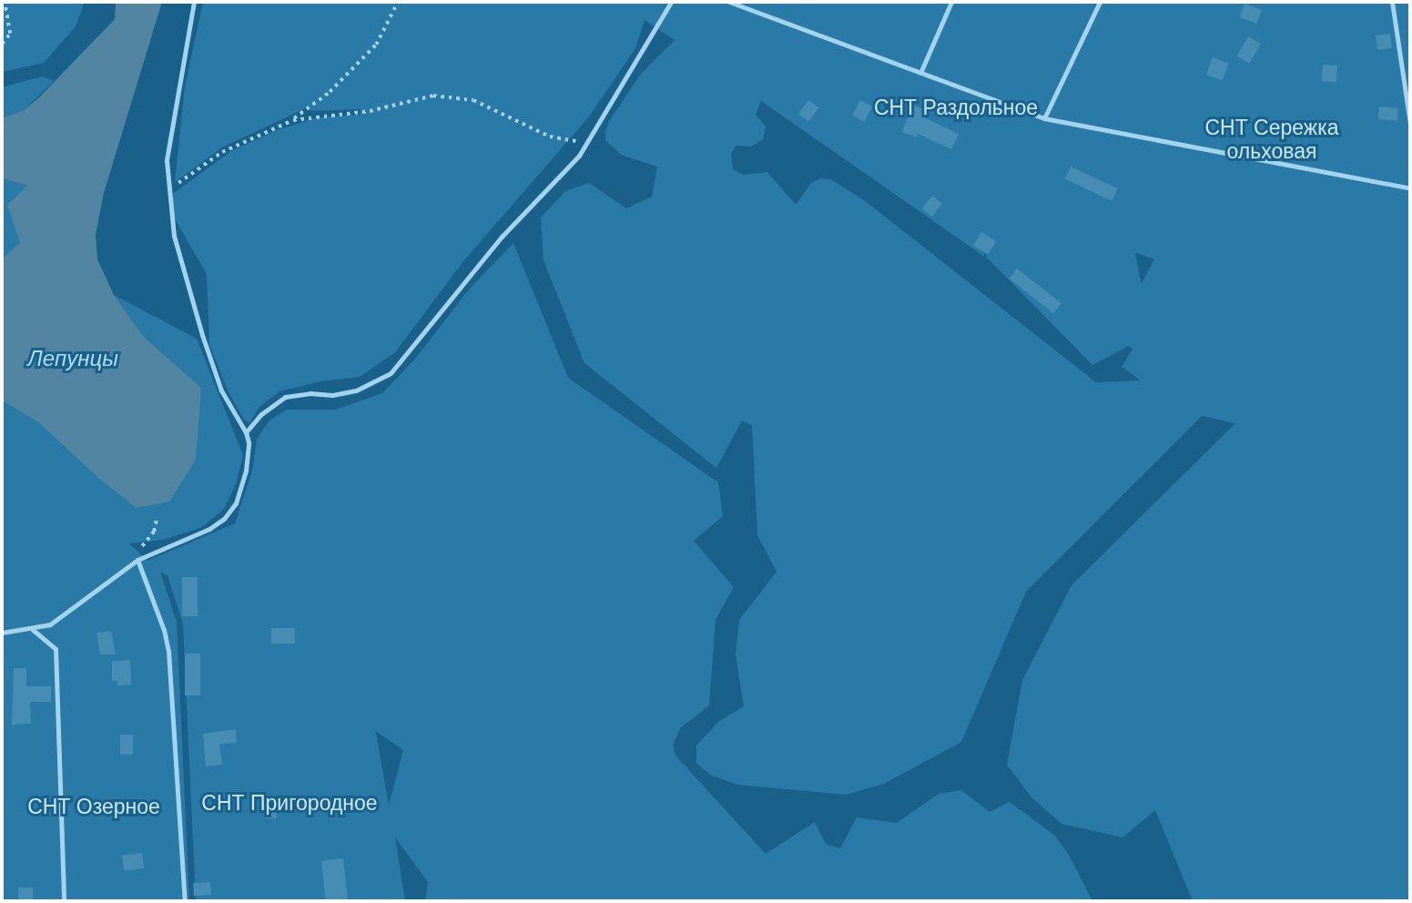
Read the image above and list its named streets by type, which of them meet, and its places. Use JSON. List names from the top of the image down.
{
  "water": ["Лепунцы"],
  "parks": [
    "СНТ Раздольное",
    "СНТ Сережка ольховая",
    "СНТ Пригородное",
    "СНТ Озерное"
  ]
}
